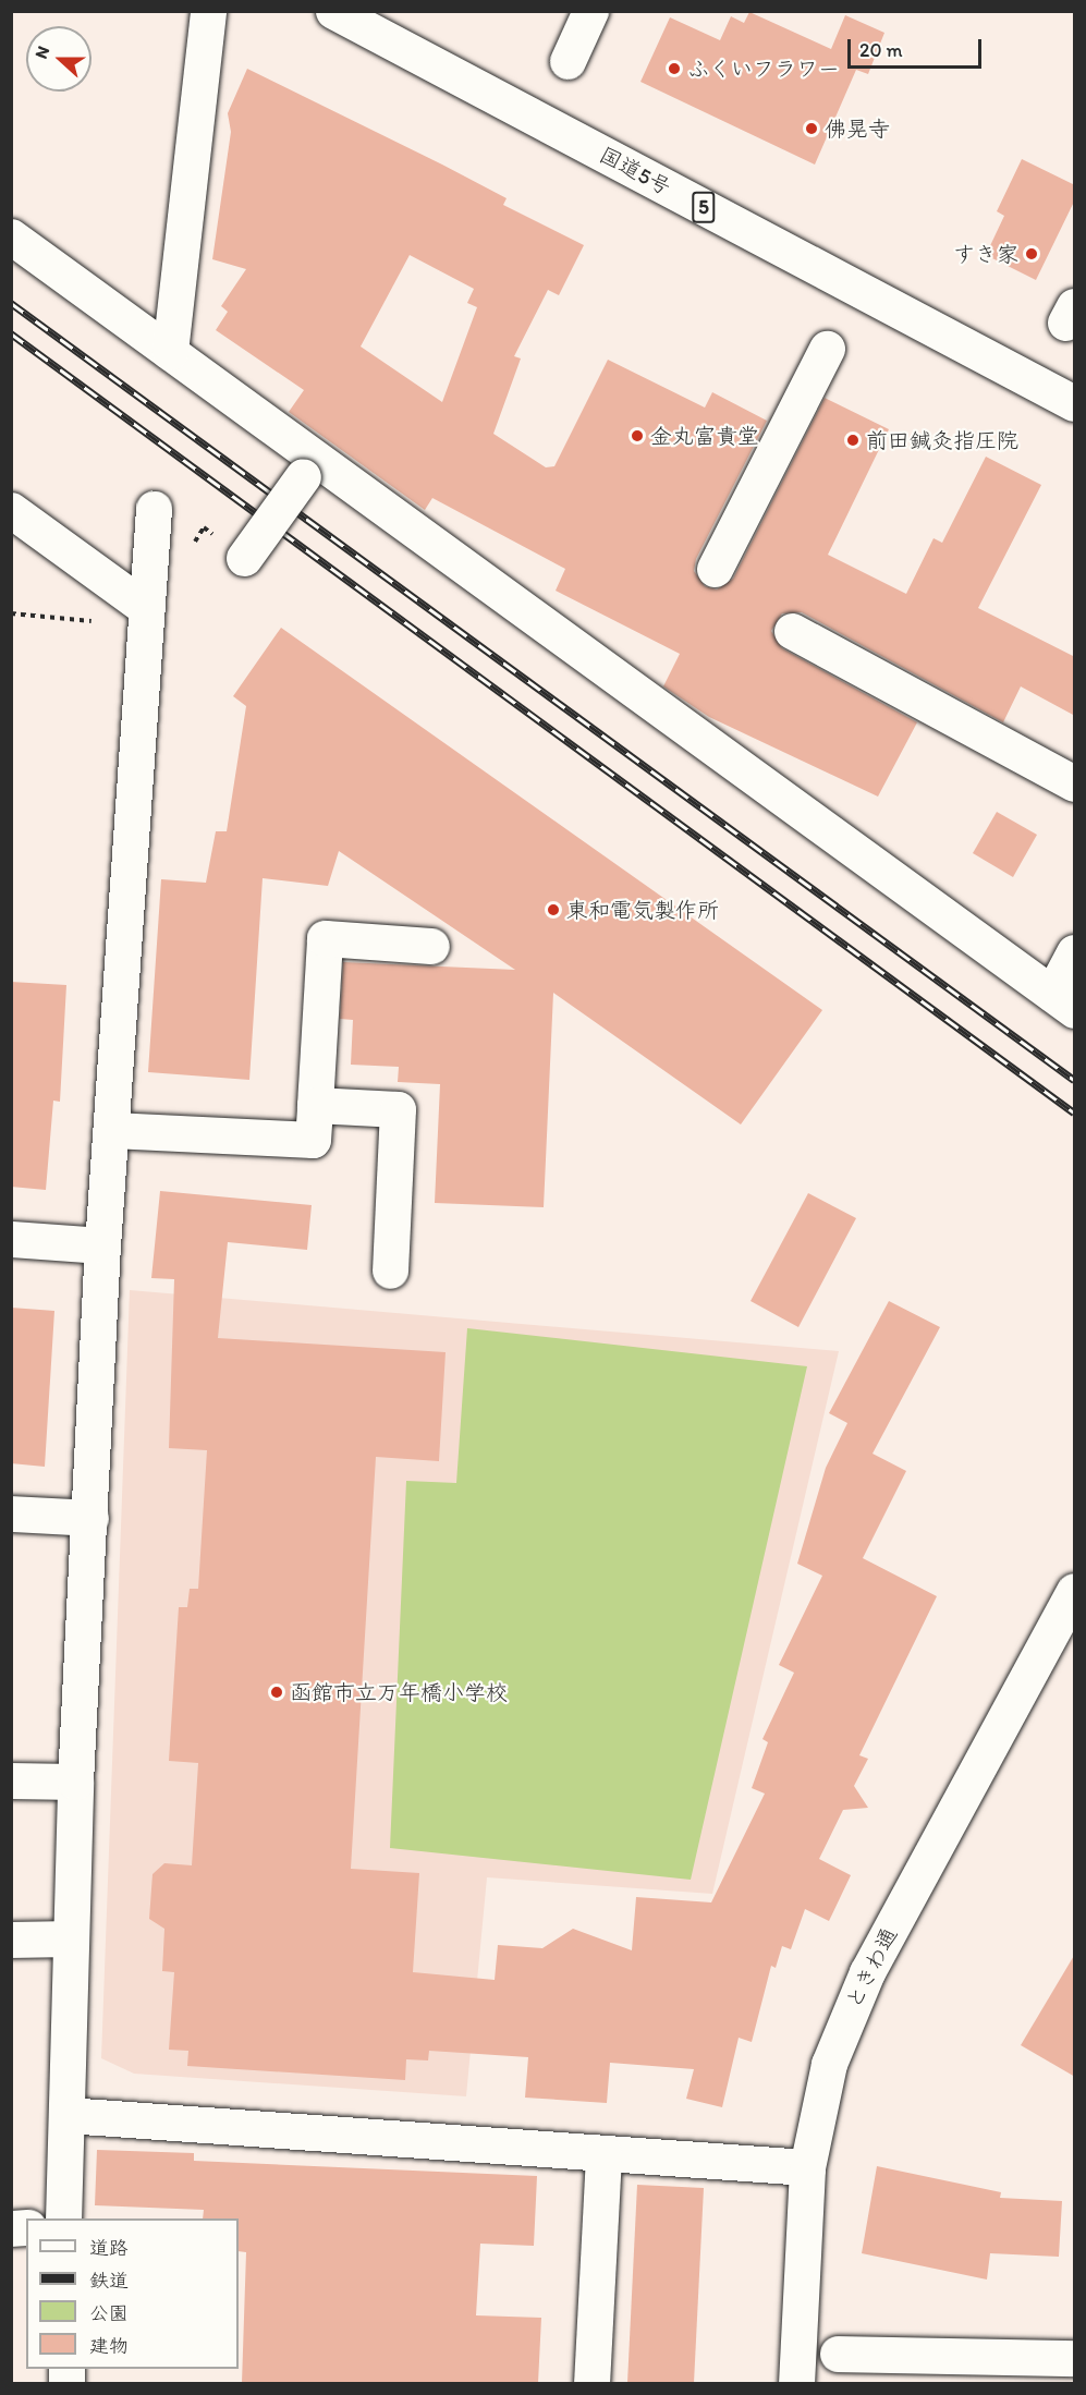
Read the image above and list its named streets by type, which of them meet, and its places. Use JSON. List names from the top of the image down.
{
  "streets": {
    "main road": ["国道5号", "5", "ときわ通"]
  },
  "places": [
    "ふくいフラワー",
    "佛晃寺",
    "すき家",
    "金丸富貴堂",
    "前田鍼灸指圧院",
    "東和電気製作所",
    "函館市立万年橋小学校"
  ],
  "legend": [
    "道路",
    "鉄道",
    "公園",
    "建物"
  ],
  "scale_bar": "20 m",
  "north": "left"
}
